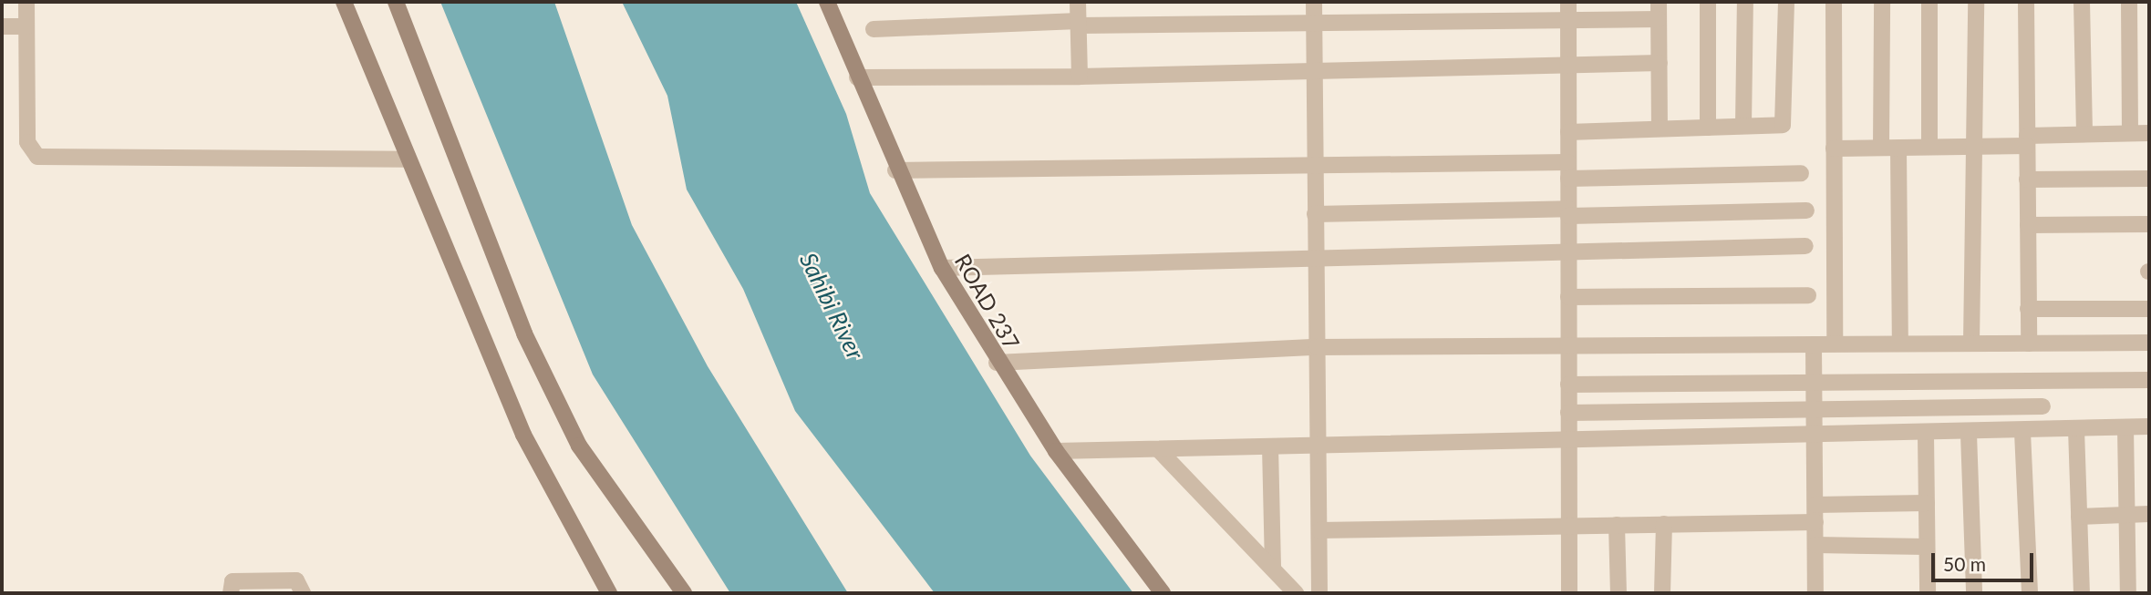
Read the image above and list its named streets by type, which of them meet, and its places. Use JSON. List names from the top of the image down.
{
  "streets": {
    "street": ["ROAD 237"]
  },
  "water": ["Sahibi River"],
  "scale_bar": "50 m"
}
